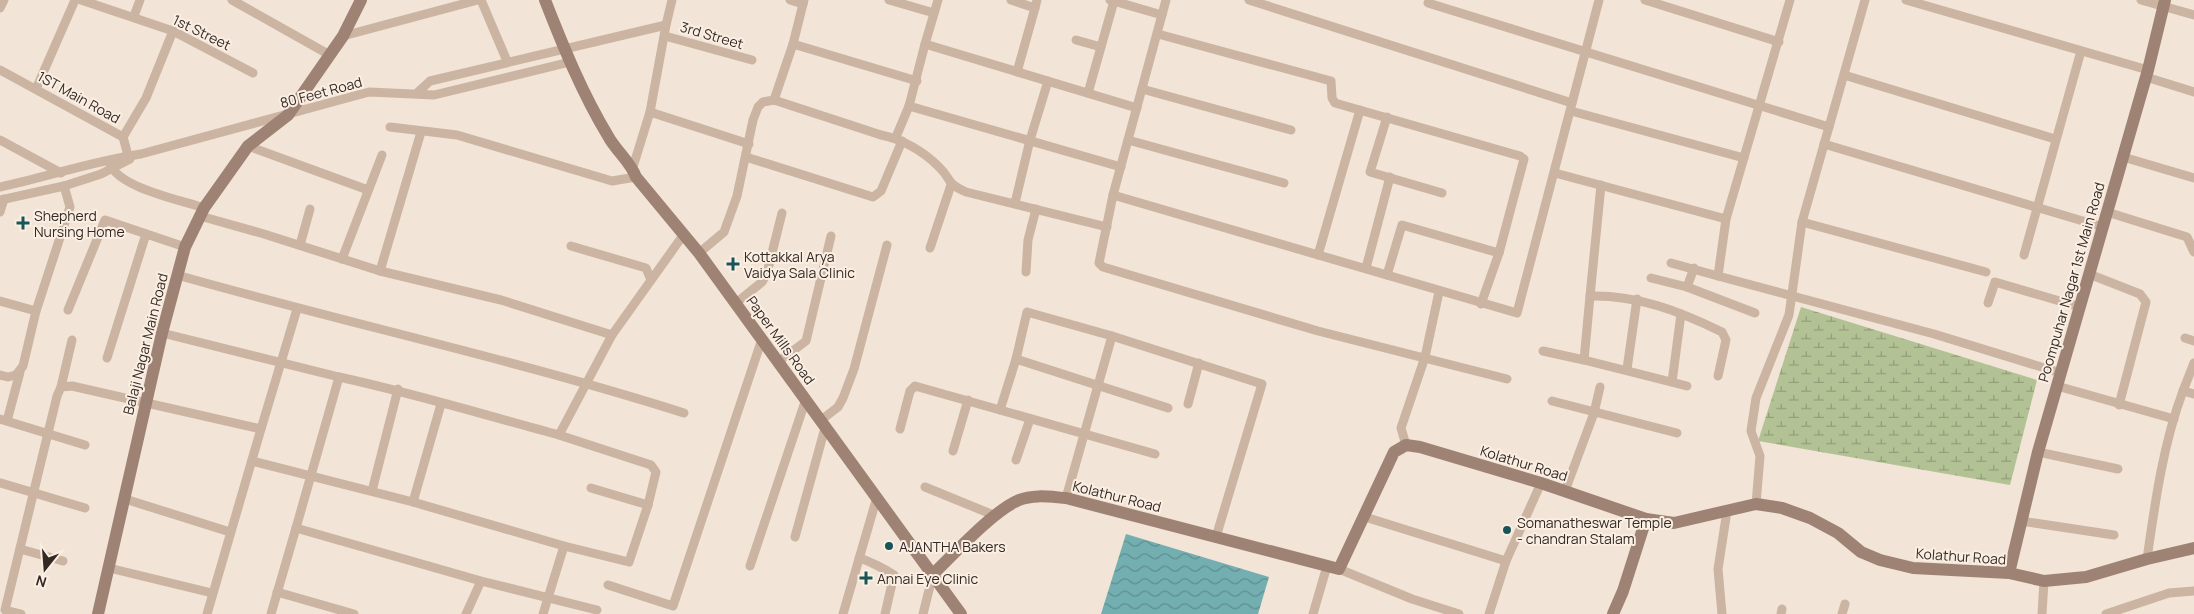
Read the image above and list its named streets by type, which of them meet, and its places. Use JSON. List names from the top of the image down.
{
  "streets": {
    "main road": [
      "Poompuhar Nagar 1st Main Road",
      "Paper Mills Road",
      "Balaji Nagar Main Road",
      "Kolathur Road"
    ],
    "street": [
      "1st Street",
      "3rd Street",
      "80 Feet Road",
      "1ST Main Road"
    ]
  },
  "crossings": [
    ["80 Feet Road", "1ST Main Road"],
    ["80 Feet Road", "Paper Mills Road"],
    ["80 Feet Road", "Balaji Nagar Main Road"],
    ["Poompuhar Nagar 1st Main Road", "Kolathur Road"],
    ["Paper Mills Road", "Kolathur Road"]
  ],
  "places": {
    "health": ["Shepherd Nursing Home", "Kottakkal Arya Vaidya Sala Clinic", "Annai Eye Clinic"],
    "other": ["Somanatheswar Temple - chandran Stalam", "AJANTHA Bakers"]
  },
  "north": "bottom"
}
